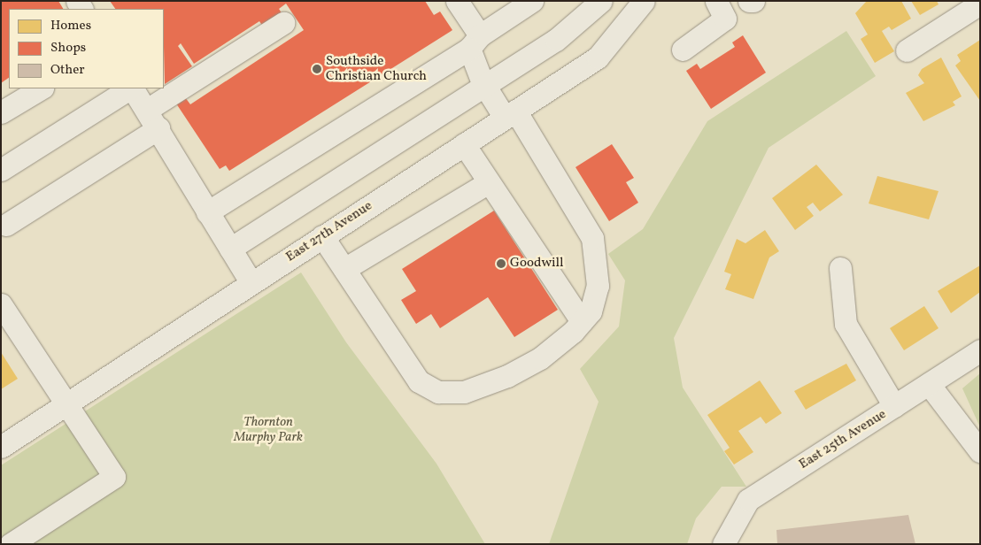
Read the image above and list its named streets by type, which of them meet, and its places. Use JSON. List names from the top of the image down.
{
  "streets": {
    "street": ["East 27th Avenue", "East 25th Avenue"]
  },
  "parks": ["Thornton Murphy Park"],
  "places": ["Southside Christian Church", "Goodwill"],
  "legend": ["Homes", "Shops", "Other"]
}
